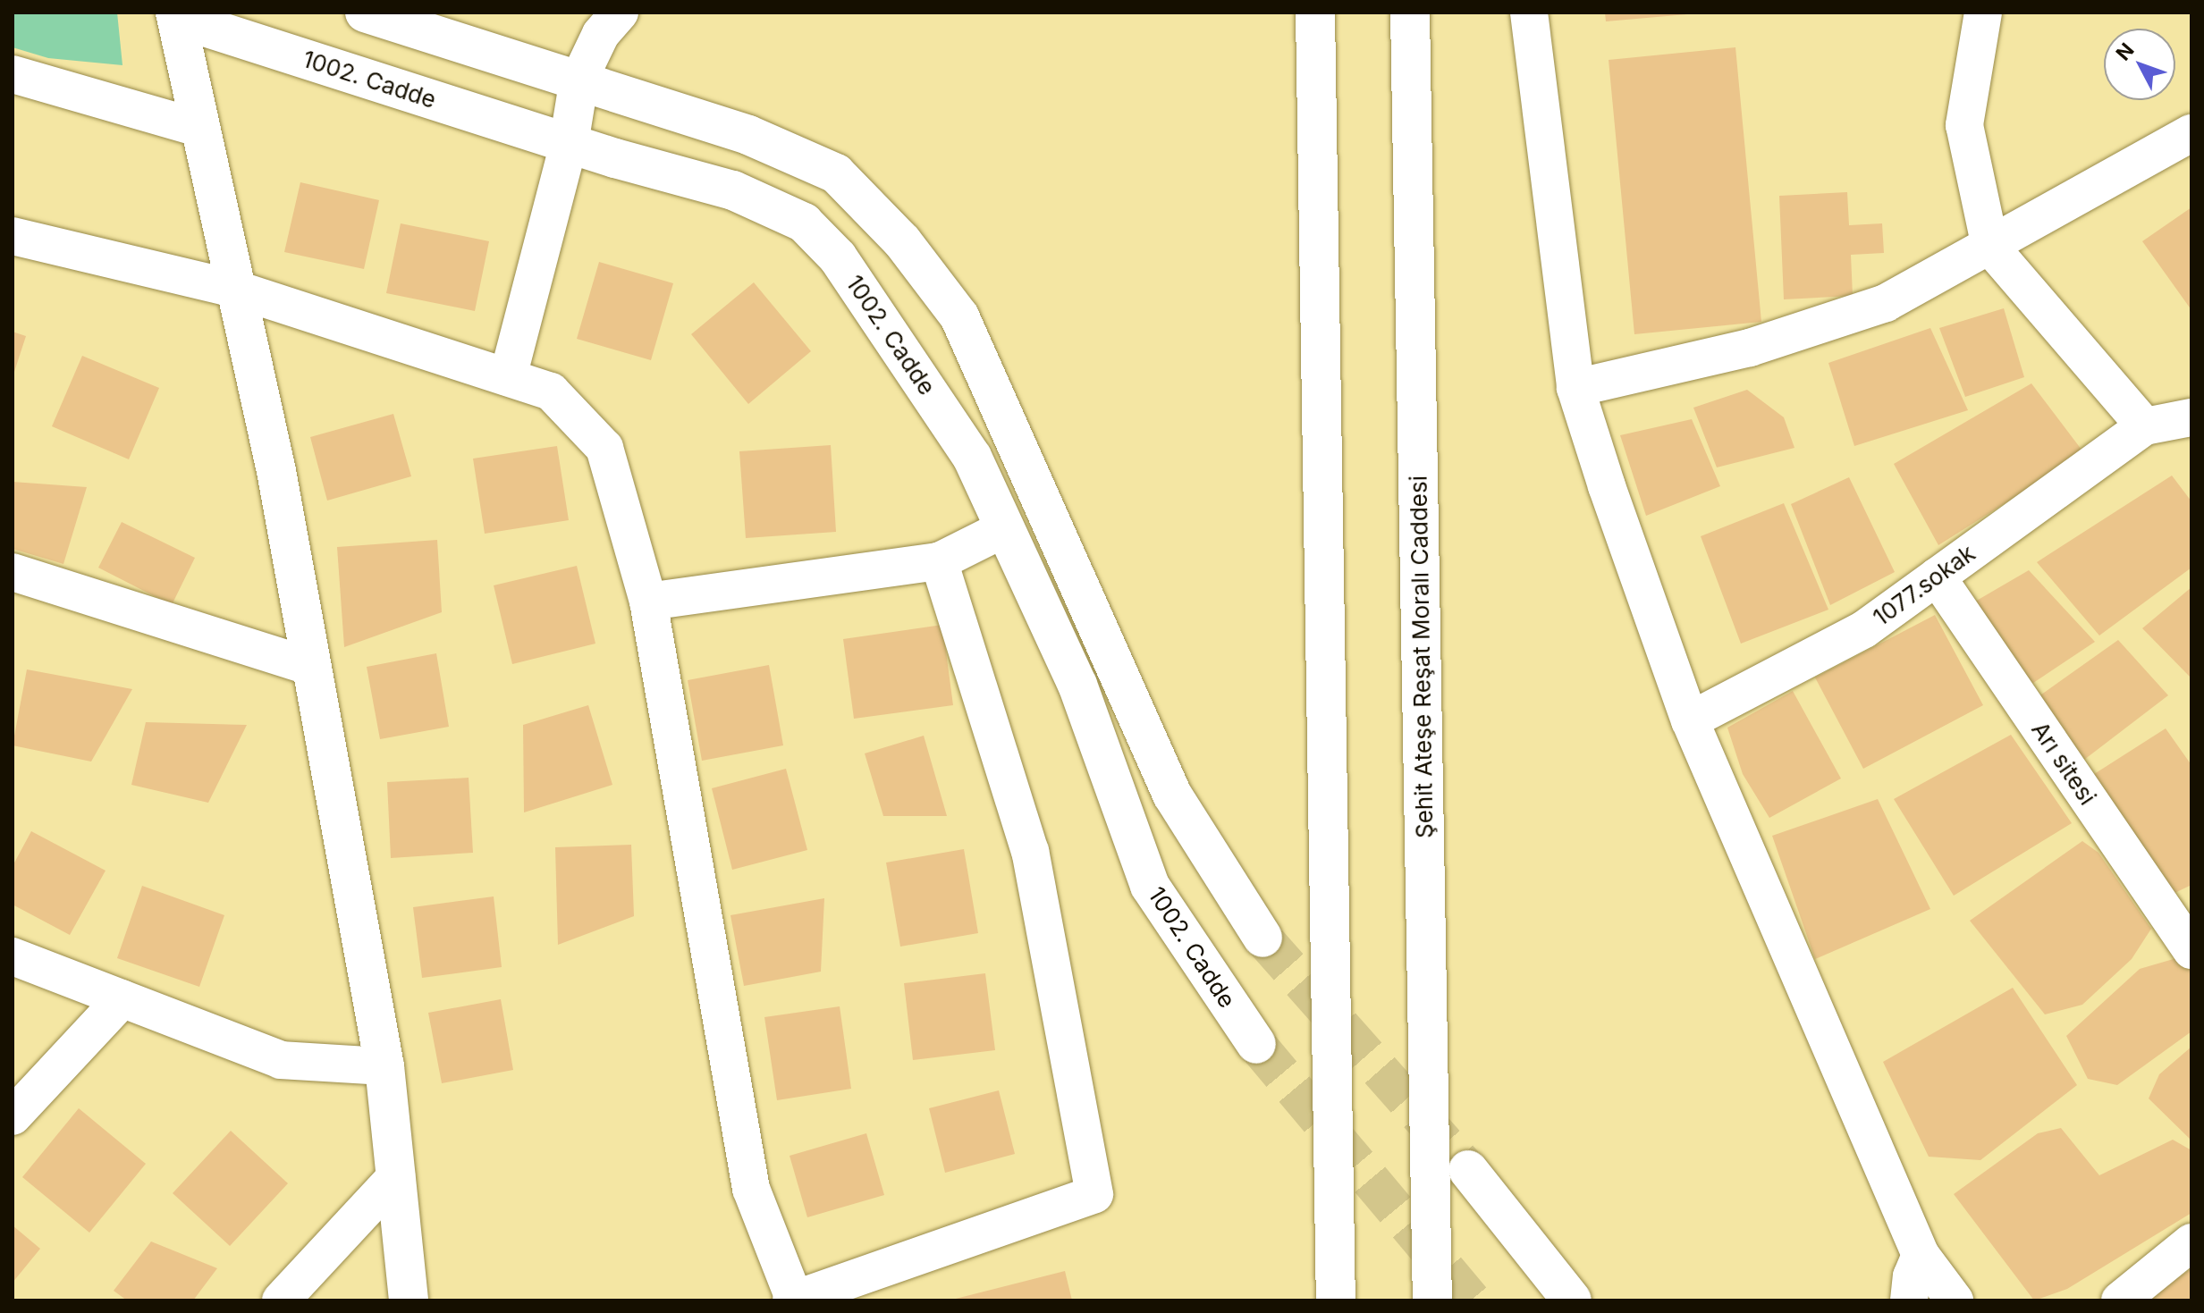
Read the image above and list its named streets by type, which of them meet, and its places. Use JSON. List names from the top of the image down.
{
  "streets": {
    "main road": ["1002. Cadde", "Şehit Ateşe Reşat Moralı Caddesi"],
    "street": ["1077.sokak", "Arı sitesi"]
  },
  "crossings": [
    ["1077.sokak", "Arı sitesi"]
  ],
  "north": "top left"
}
